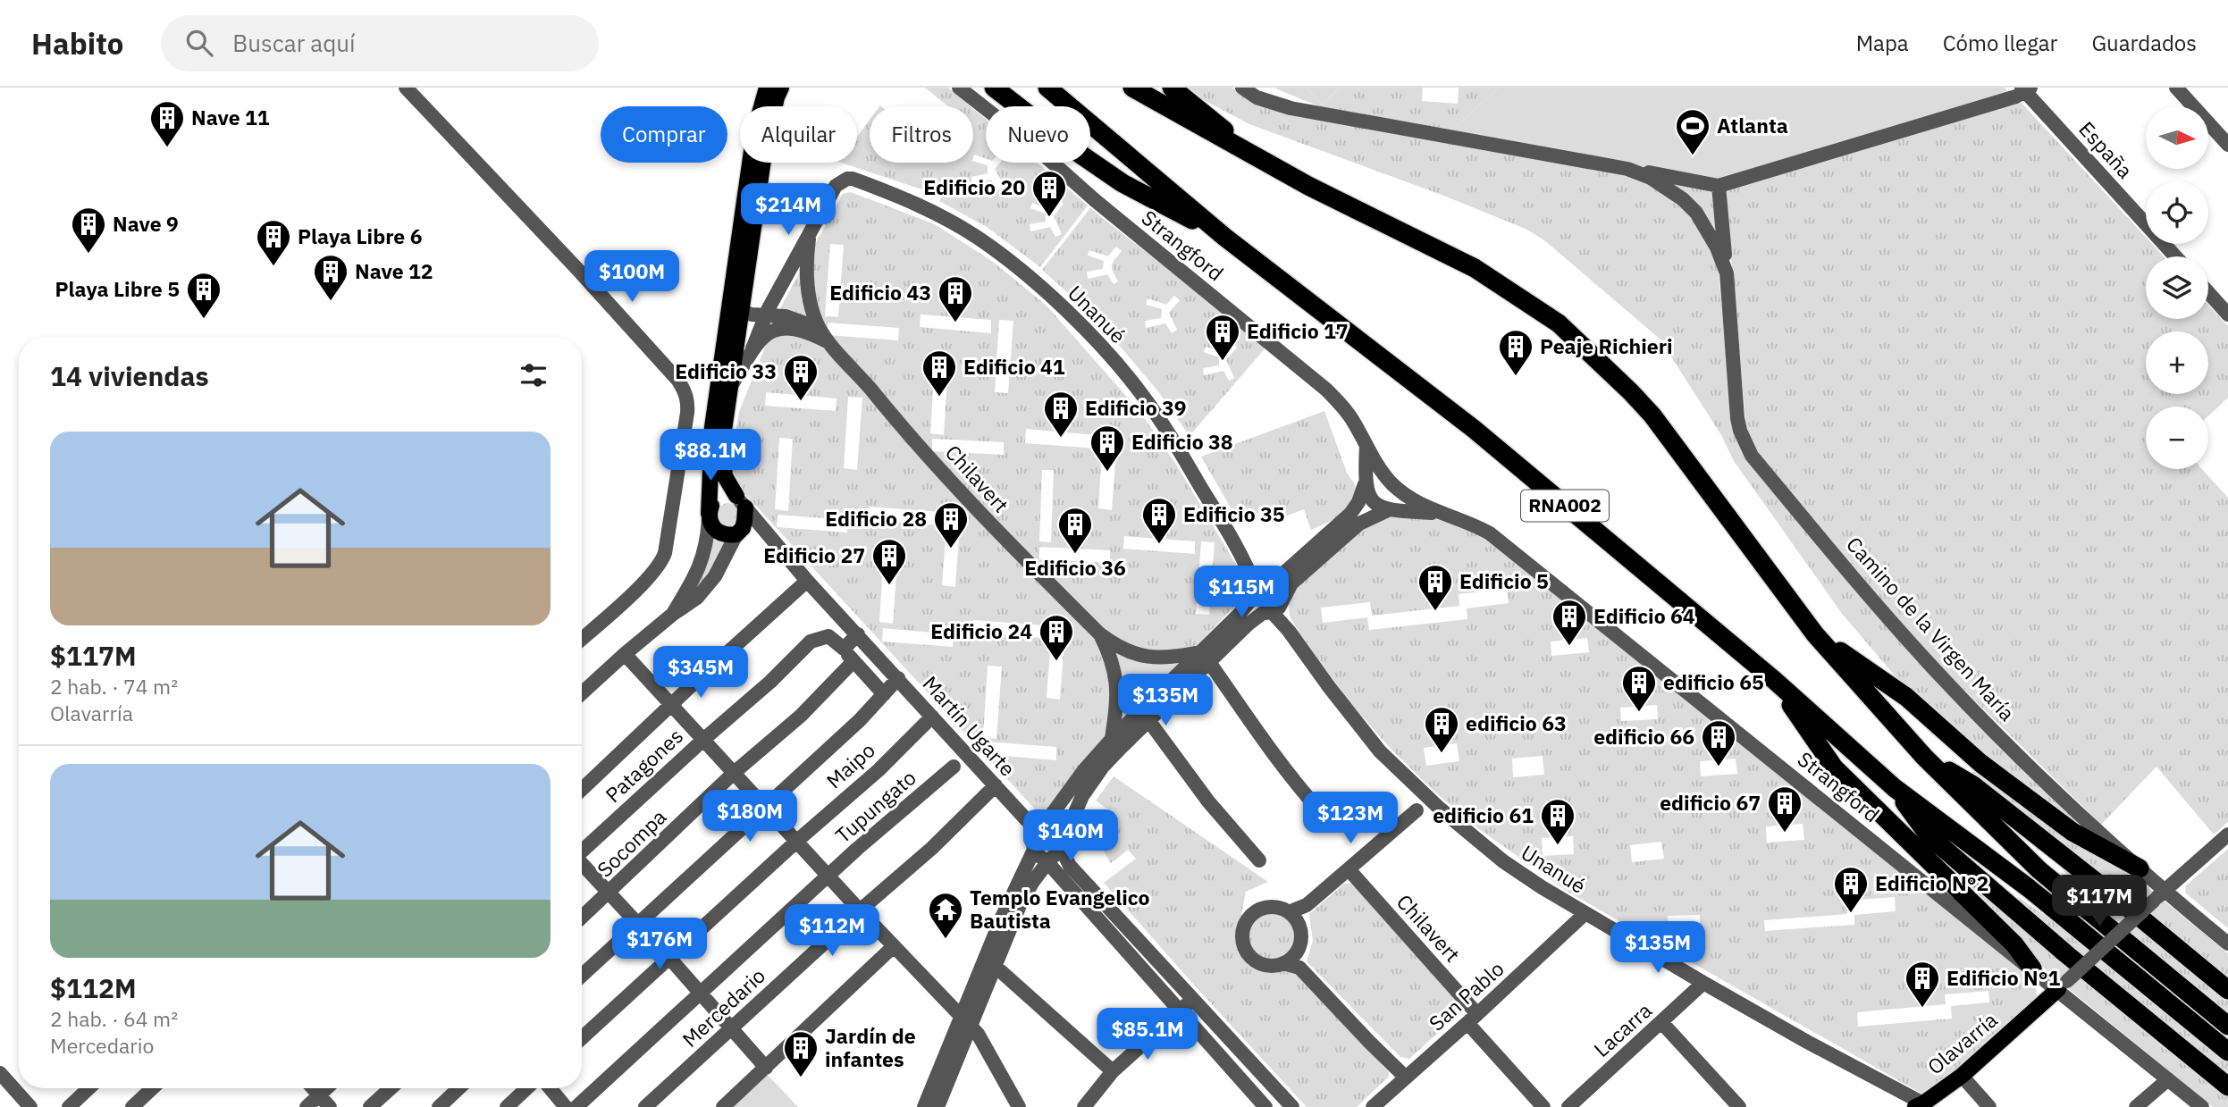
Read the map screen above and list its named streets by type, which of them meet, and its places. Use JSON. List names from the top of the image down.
{
  "streets": {
    "highway": ["RNA002"],
    "main road": ["Olavarría"],
    "street": [
      "España",
      "Strangford",
      "Unanué",
      "Chilavert",
      "Camino de la Virgen María",
      "Martín Ugarte",
      "Patagones",
      "Maipo",
      "Tupungato",
      "Socompa",
      "San Pablo",
      "Mercedario",
      "Lacarra"
    ]
  },
  "crossings": [
    ["Strangford", "Olavarría"],
    ["Unanué", "San Pablo"],
    ["Unanué", "Lacarra"],
    ["Unanué", "Olavarría"],
    ["Chilavert", "San Pablo"],
    ["Camino de la Virgen María", "Olavarría"],
    ["Martín Ugarte", "Maipo"],
    ["Martín Ugarte", "Mercedario"]
  ],
  "places": {
    "building": [
      "Nave 11",
      "Edificio 20",
      "Nave 9",
      "Playa Libre 6",
      "Nave 12",
      "Playa Libre 5",
      "Edificio 43",
      "Edificio 17",
      "Peaje Richieri",
      "Edificio 41",
      "Edificio 33",
      "Edificio 39",
      "Edificio 38",
      "Edificio 35",
      "Edificio 28",
      "Edificio 36",
      "Edificio 27",
      "Edificio 5",
      "Edificio 64",
      "Edificio 24",
      "edificio 65",
      "edificio 63",
      "edificio 66",
      "edificio 67",
      "edificio 61",
      "Edificio N°2",
      "Edificio N°1",
      "Jardín de infantes"
    ],
    "sports": ["Atlanta"],
    "temple": ["Templo Evangelico Bautista"]
  },
  "north": "right",
  "page": {
    "header": "Habito",
    "search": "Buscar aquí",
    "nav": ["Mapa", "Cómo llegar", "Guardados"],
    "map_buttons": ["+", "−"],
    "chip": [
      "Comprar",
      "Alquilar",
      "Filtros",
      "Nuevo"
    ],
    "price": [
      "$214M",
      "$100M",
      "$88.1M",
      "$115M",
      "$345M",
      "$135M",
      "$180M",
      "$123M",
      "$140M",
      "$117M",
      "$112M",
      "$176M",
      "$135M",
      "$85.1M"
    ],
    "heading": "14 viviendas",
    "list": [
      {
        "name": "$117M",
        "note": "2 hab. · 74 m² · Olavarría"
      },
      {
        "name": "$112M",
        "note": "2 hab. · 64 m² · Mercedario"
      }
    ]
  }
}
